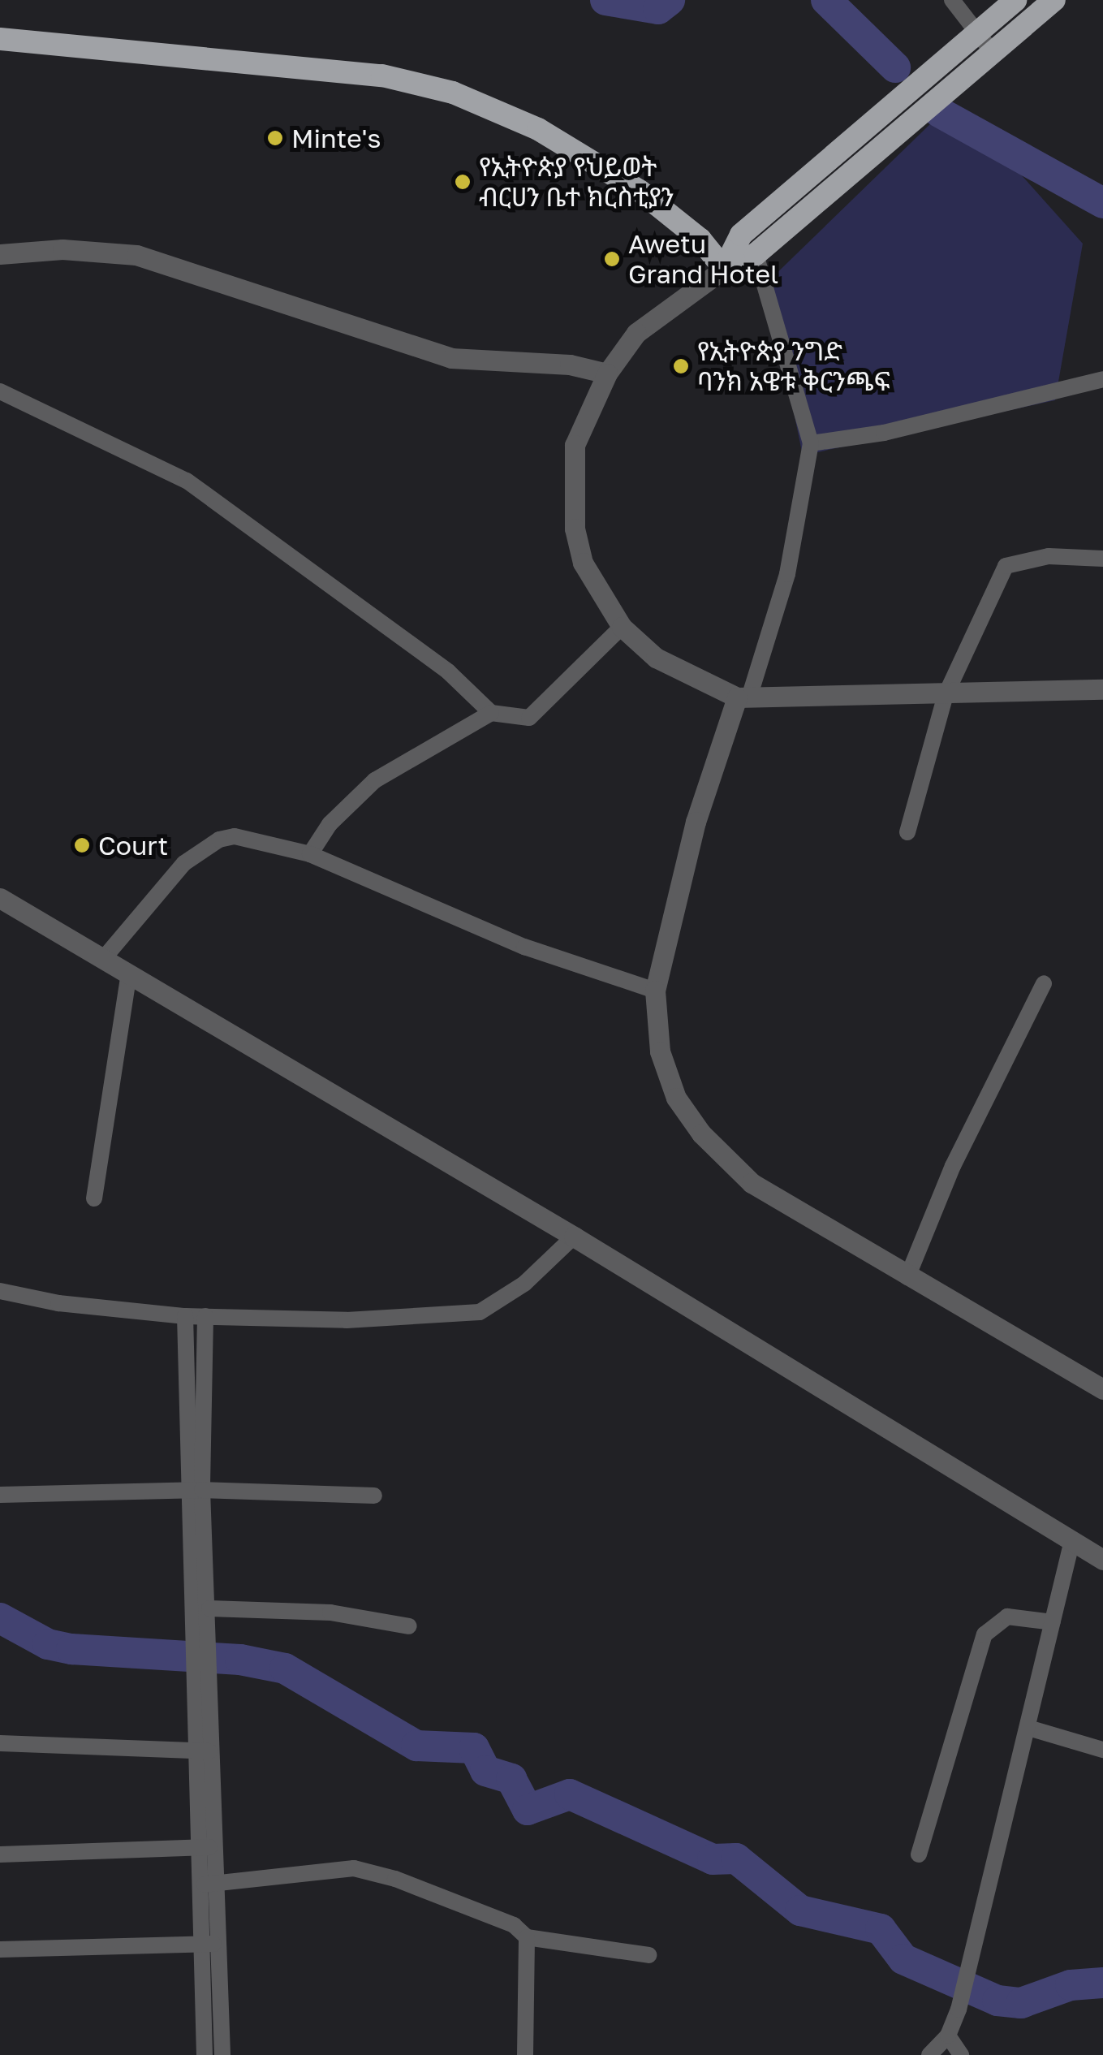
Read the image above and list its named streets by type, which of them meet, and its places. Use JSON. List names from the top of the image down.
{
  "places": [
    "Minte's",
    "የኢትዮጵያ የህይወት ብርሀን ቤተ ክርስቲያን",
    "Awetu Grand Hotel",
    "የኢትዮጵያ ንግድ ባንክ አዌቱ ቅርንጫፍ",
    "Court"
  ]
}
